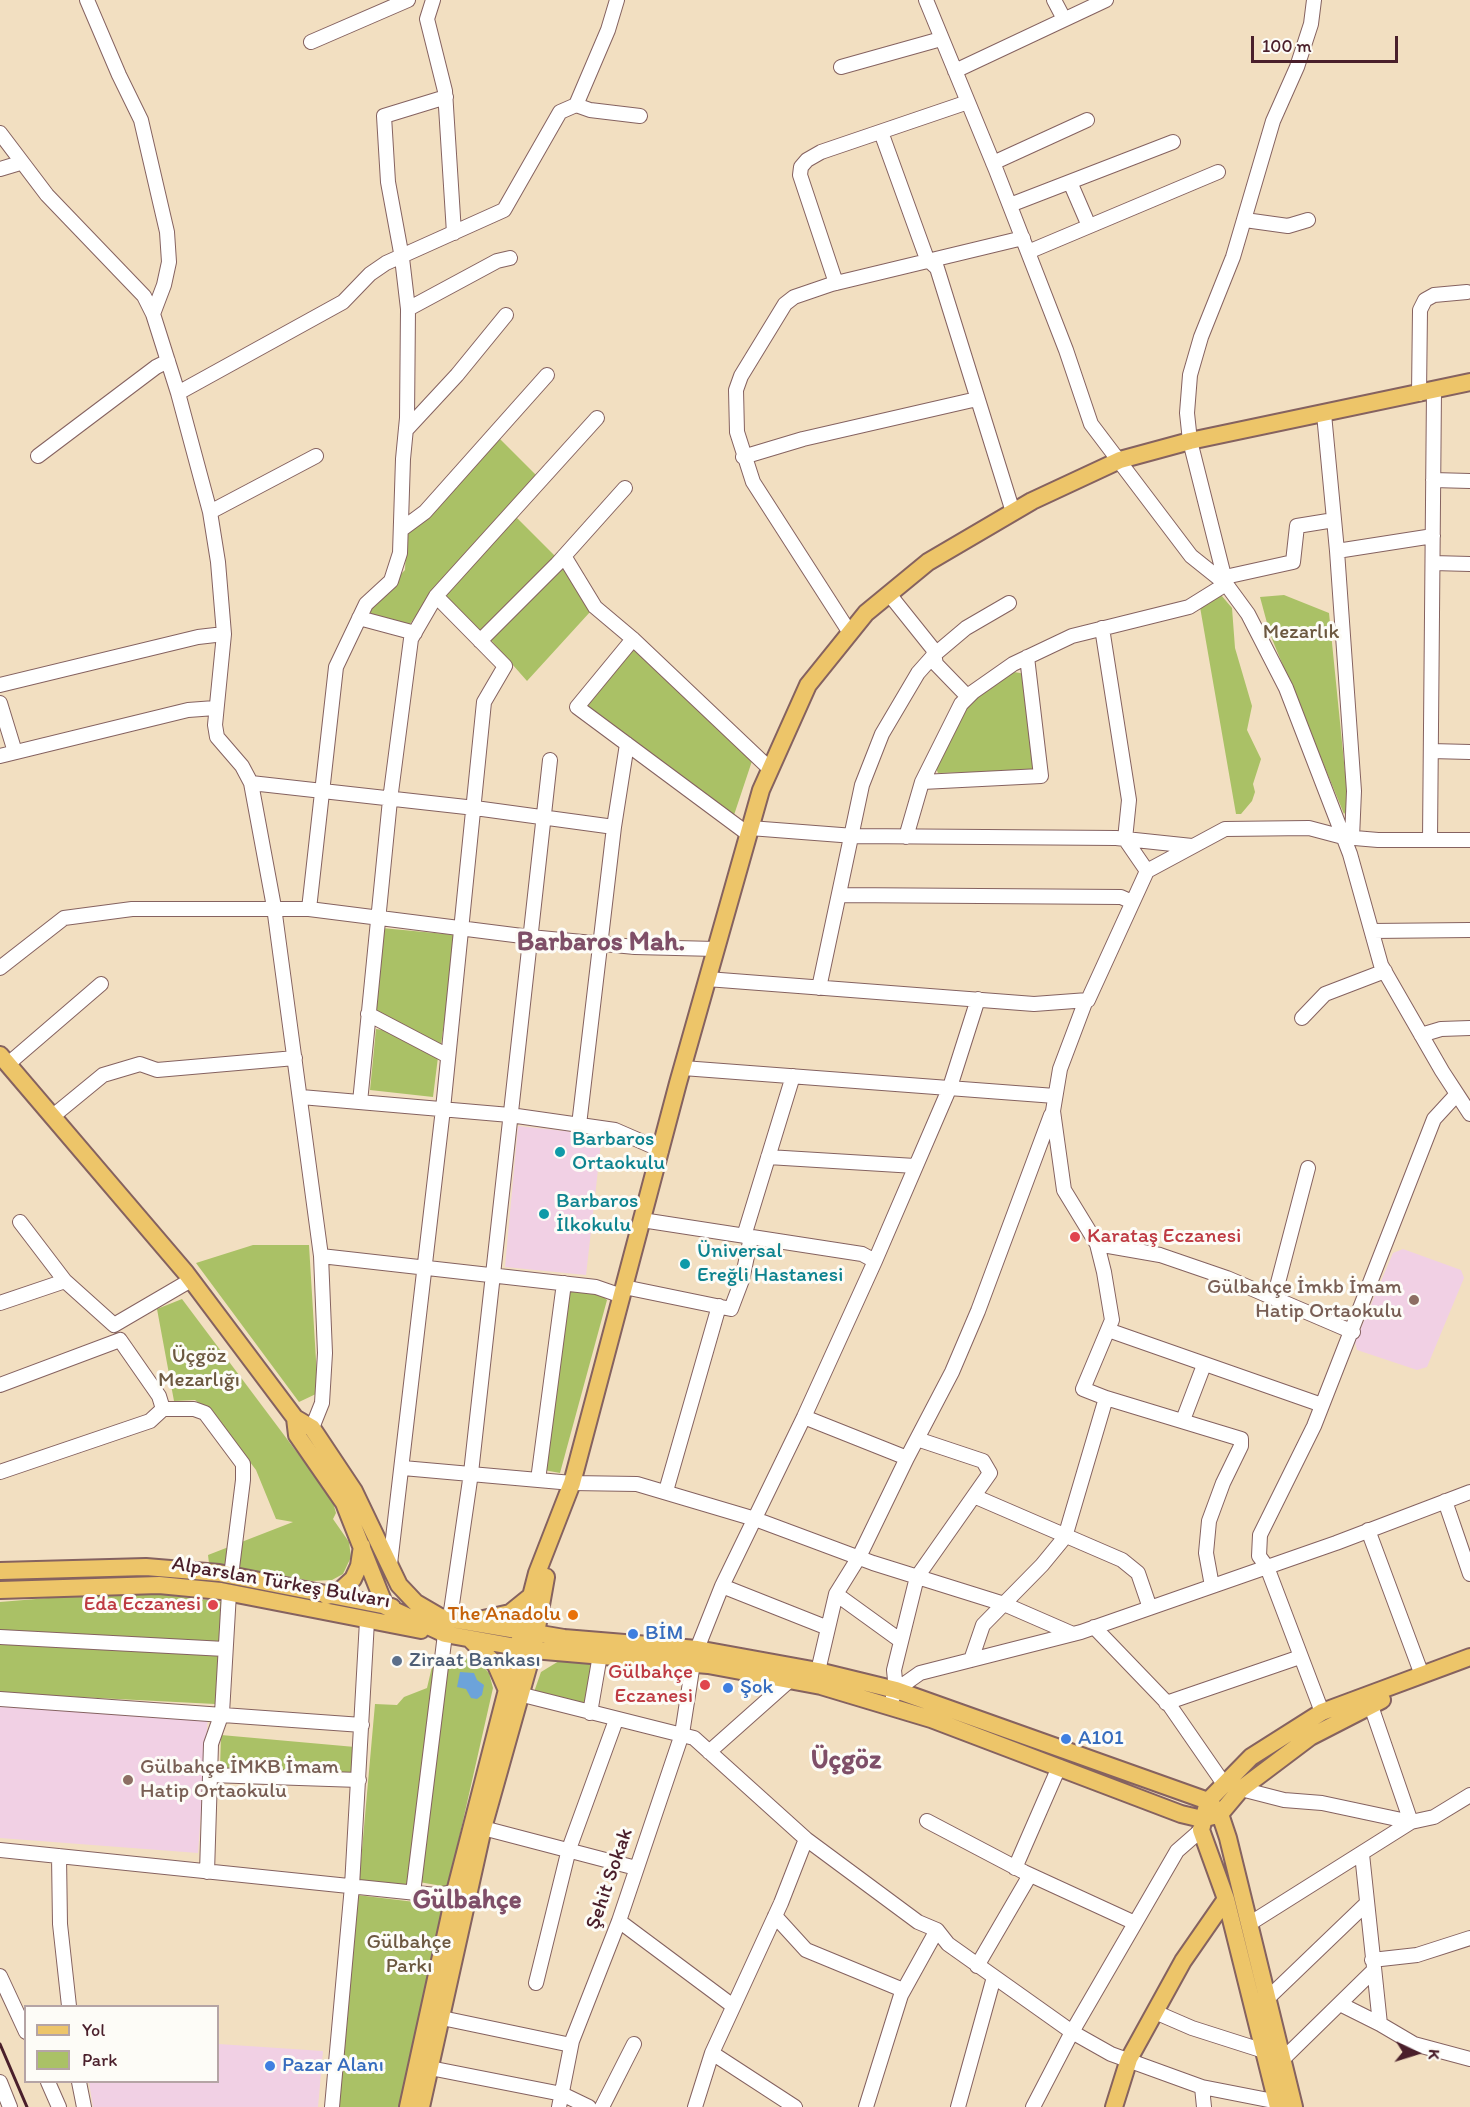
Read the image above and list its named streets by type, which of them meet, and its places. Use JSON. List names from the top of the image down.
{
  "streets": {
    "main road": ["Alparslan Türkeş Bulvarı"],
    "street": ["Şehit Sokak"]
  },
  "districts": ["Barbaros Mah.", "Üçgöz", "Gülbahçe"],
  "parks": ["Mezarlık", "Üçgöz Mezarlığı", "Gülbahçe Parkı"],
  "places": [
    "Barbaros Ortaokulu",
    "Barbaros İlkokulu",
    "Karataş Eczanesi",
    "Üniversal Ereğli Hastanesi",
    "Gülbahçe İmkb İmam Hatip Ortaokulu",
    "Eda Eczanesi",
    "The Anadolu",
    "BİM",
    "Ziraat Bankası",
    "Gülbahçe Eczanesi",
    "Şok",
    "A101",
    "Gülbahçe İMKB İmam Hatip Ortaokulu",
    "Pazar Alanı"
  ],
  "legend": ["Yol", "Park"],
  "scale_bar": "100 m",
  "north": "right"
}
